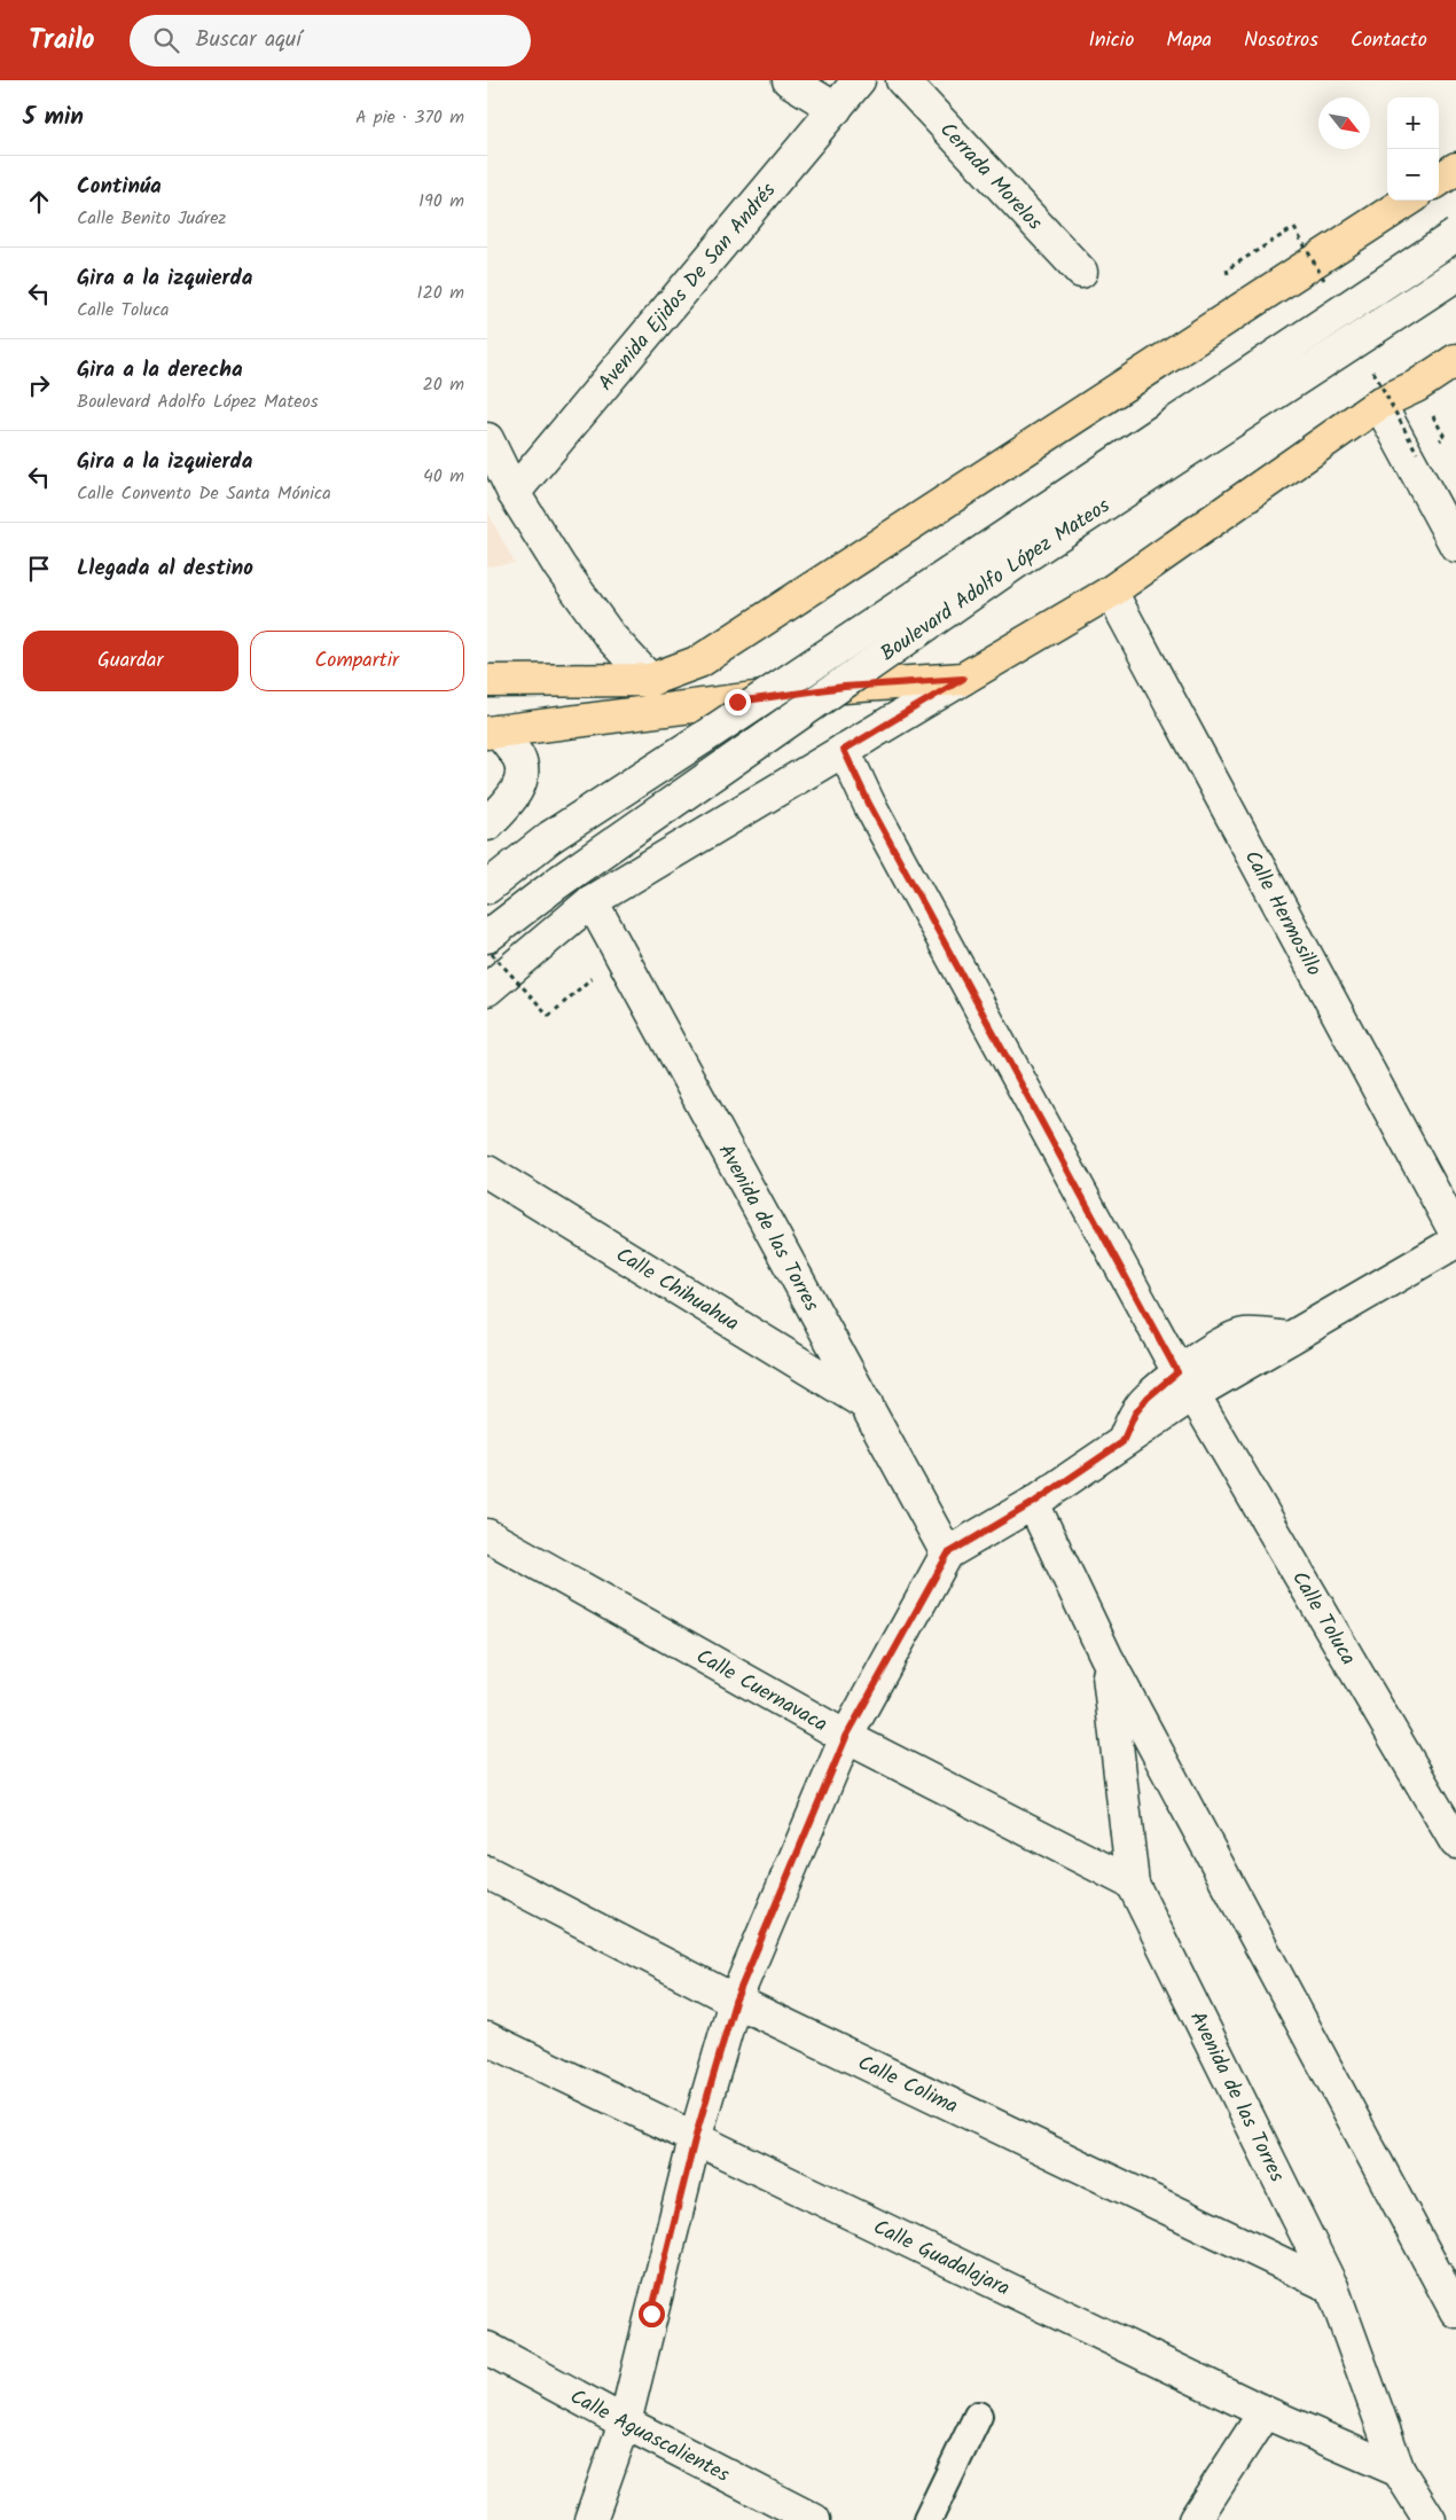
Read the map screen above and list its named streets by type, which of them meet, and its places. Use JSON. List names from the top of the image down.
{
  "streets": {
    "street": [
      "Cerrada Morelos",
      "Avenida Ejidos De San Andrés",
      "Boulevard Adolfo López Mateos",
      "Calle Hermosillo",
      "Avenida de las Torres",
      "Calle Chihuahua",
      "Calle Toluca",
      "Calle Cuernavaca",
      "Calle Colima",
      "Calle Guadalajara",
      "Calle Aguascalientes"
    ]
  },
  "crossings": [
    ["Avenida de las Torres", "Calle Chihuahua"],
    ["Avenida de las Torres", "Calle Cuernavaca"],
    ["Avenida de las Torres", "Calle Colima"],
    ["Avenida de las Torres", "Calle Guadalajara"]
  ],
  "north": "bottom right",
  "page": {
    "header": "Trailo",
    "search": "Buscar aquí",
    "nav": [
      "Inicio",
      "Mapa",
      "Nosotros",
      "Contacto"
    ],
    "heading": ["5 min", "A pie · 370 m"],
    "map_buttons": ["+", "−"],
    "list": [
      ["Continúa", "Calle Benito Juárez", "190 m"],
      ["Gira a la izquierda", "Calle Toluca", "120 m"],
      ["Gira a la derecha", "Boulevard Adolfo López Mateos", "20 m"],
      ["Gira a la izquierda", "Calle Convento De Santa Mónica", "40 m"],
      "Llegada al destino"
    ],
    "buttons": ["Guardar", "Compartir"]
  }
}
